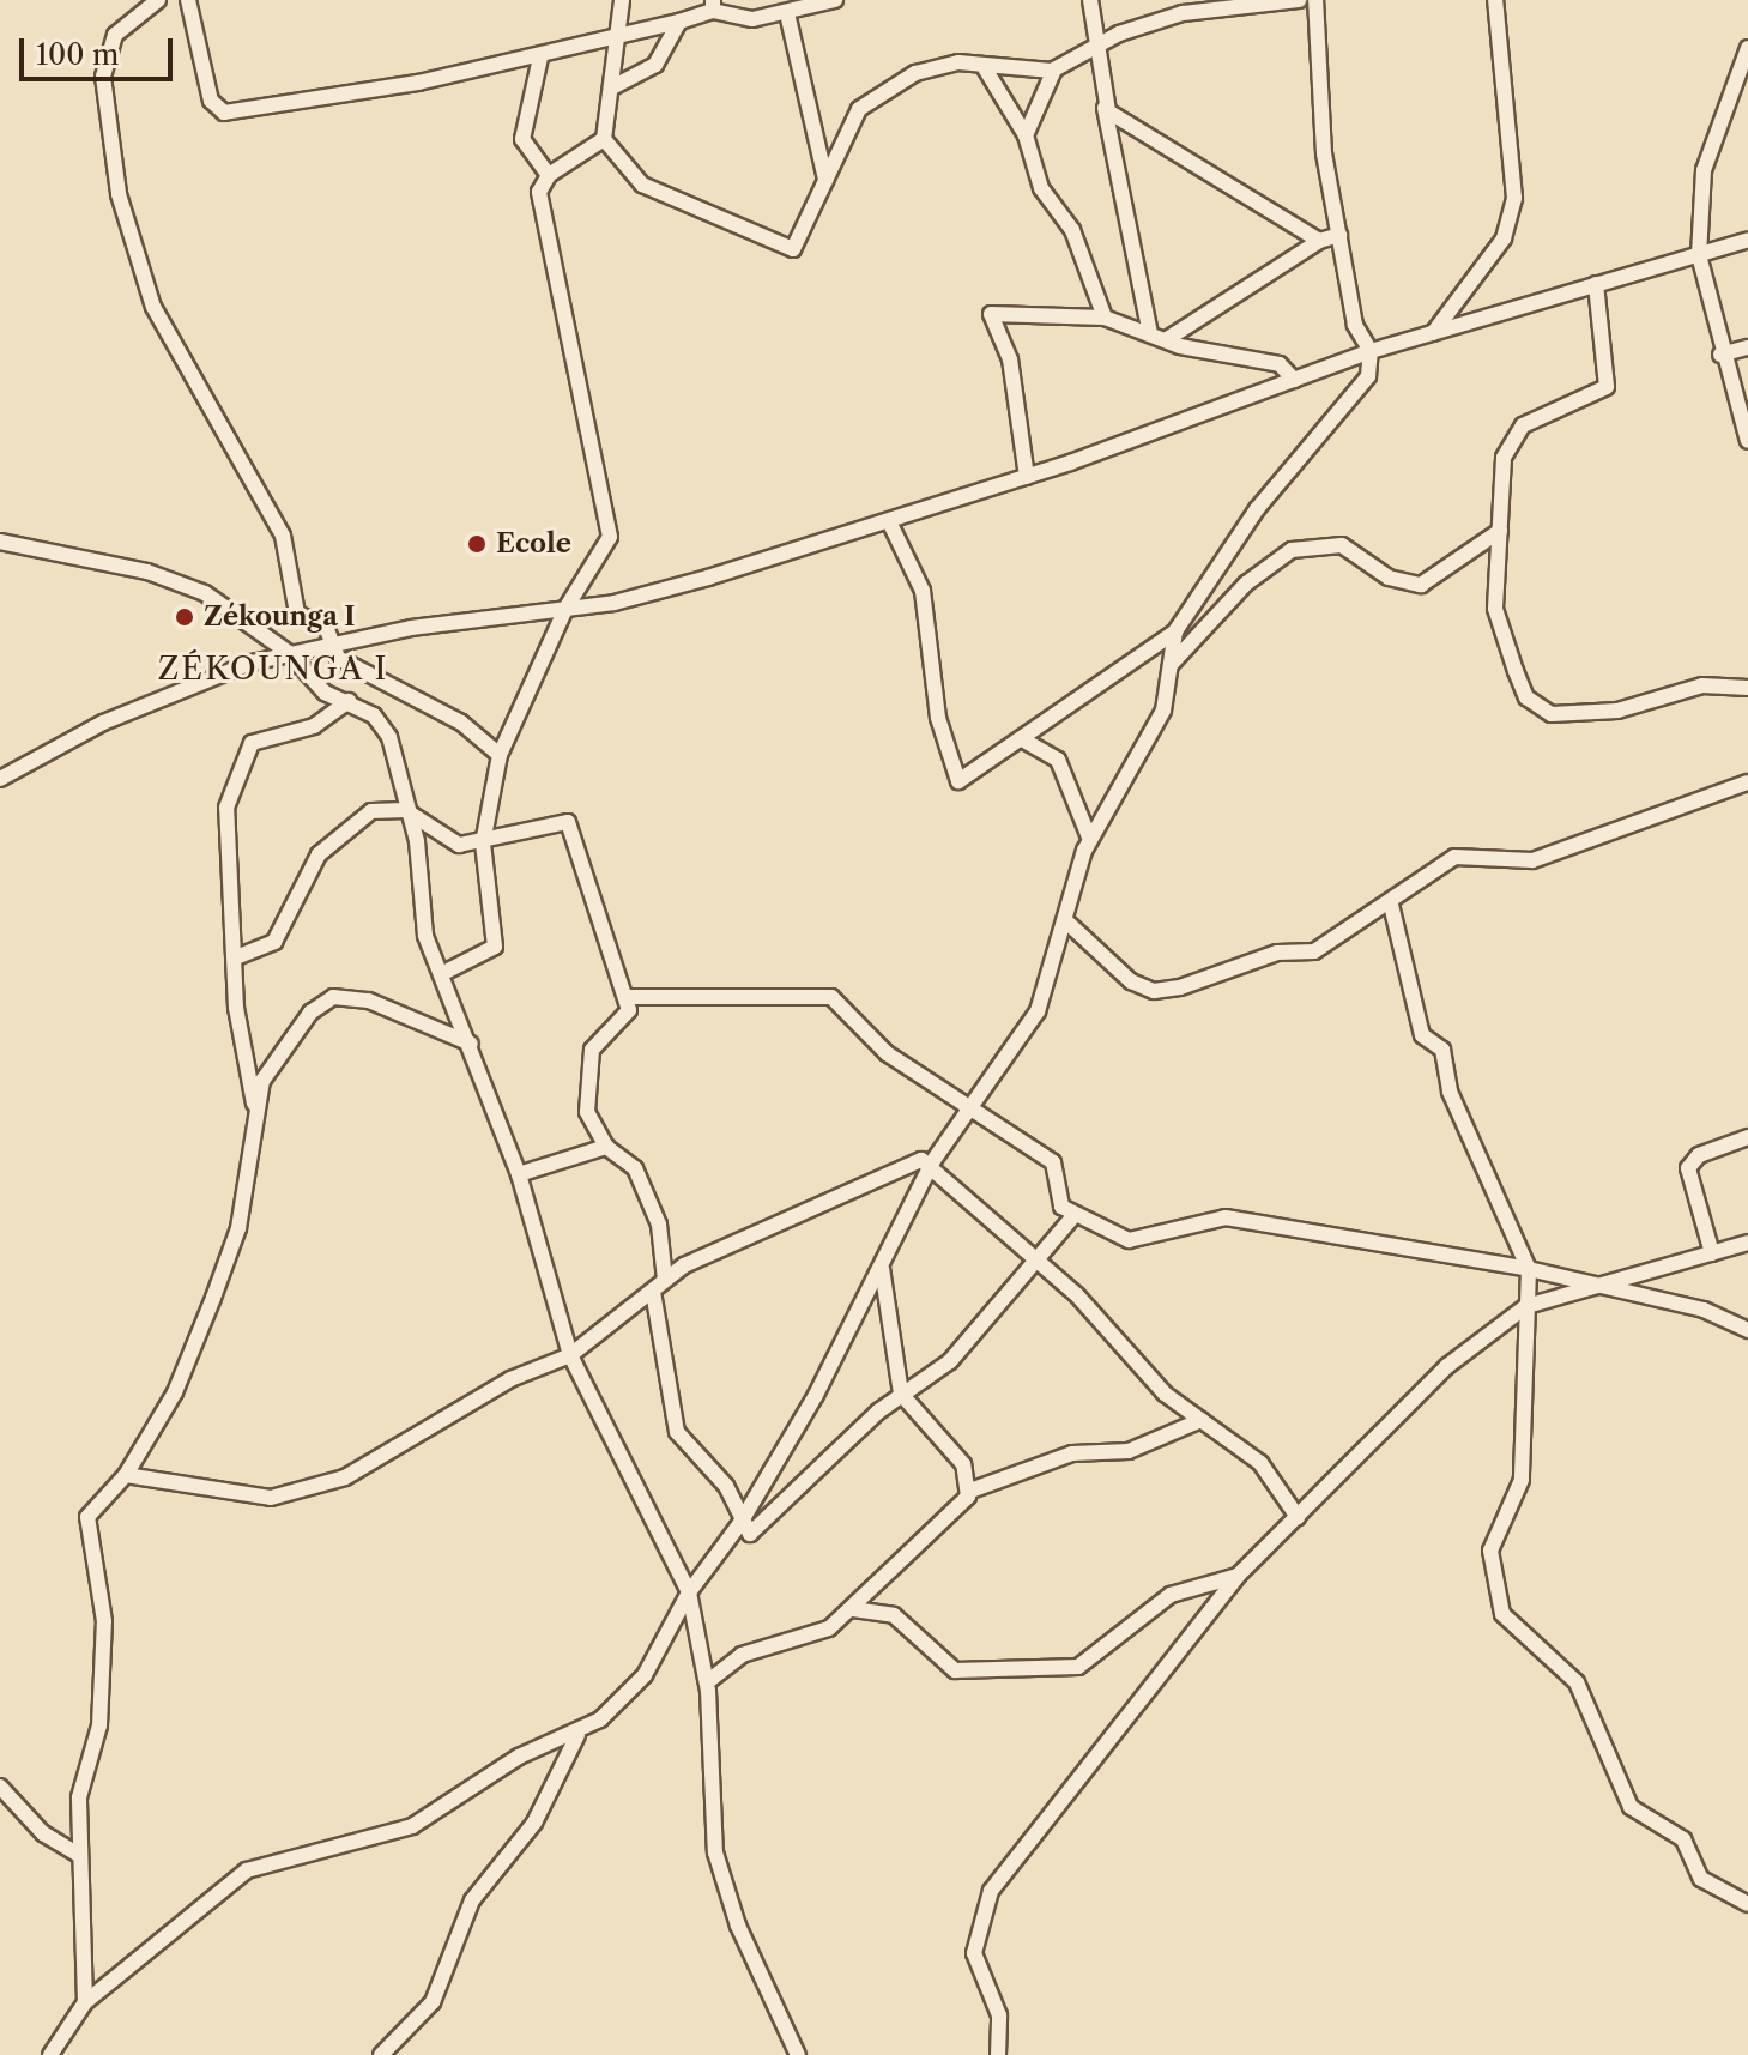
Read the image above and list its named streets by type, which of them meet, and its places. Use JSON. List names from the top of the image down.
{
  "districts": ["ZÉKOUNGA I"],
  "places": ["Ecole", "Zékounga I"],
  "scale_bar": "100 m"
}
